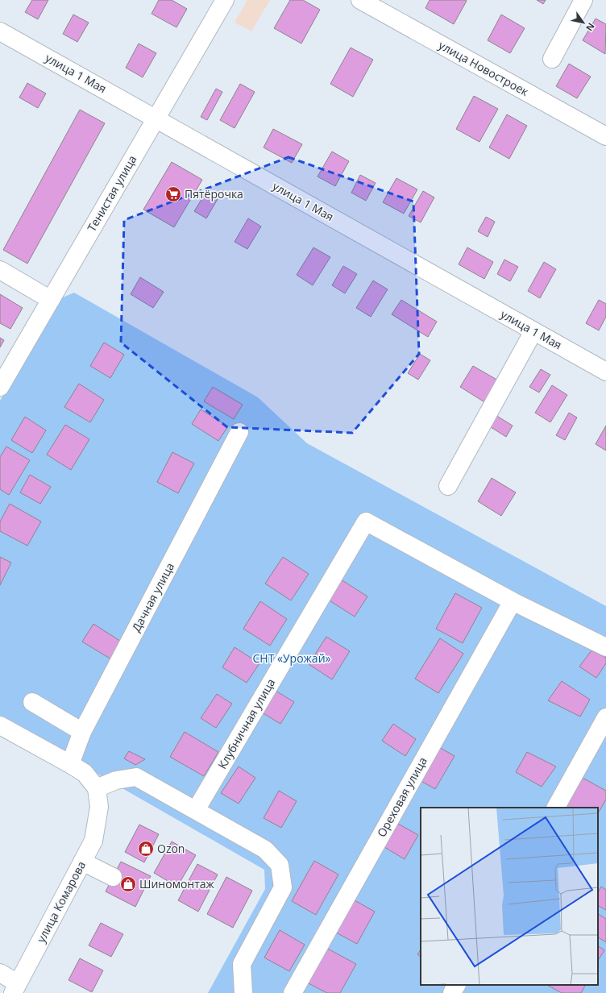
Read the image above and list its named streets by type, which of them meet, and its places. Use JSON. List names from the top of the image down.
{
  "streets": {
    "street": [
      "улица Новостроек",
      "улица 1 Мая",
      "Тенистая улица",
      "Дачная улица",
      "Клубничная улица",
      "Ореховая улица",
      "улица Комарова"
    ]
  },
  "crossings": [
    ["улица 1 Мая", "Тенистая улица"],
    ["Клубничная улица", "Ореховая улица"]
  ],
  "parks": ["СНТ «Урожай»"],
  "places": {
    "supermarket": ["Пятёрочка"],
    "shop": ["Ozon", "Шиномонтаж"]
  },
  "north": "bottom right"
}
